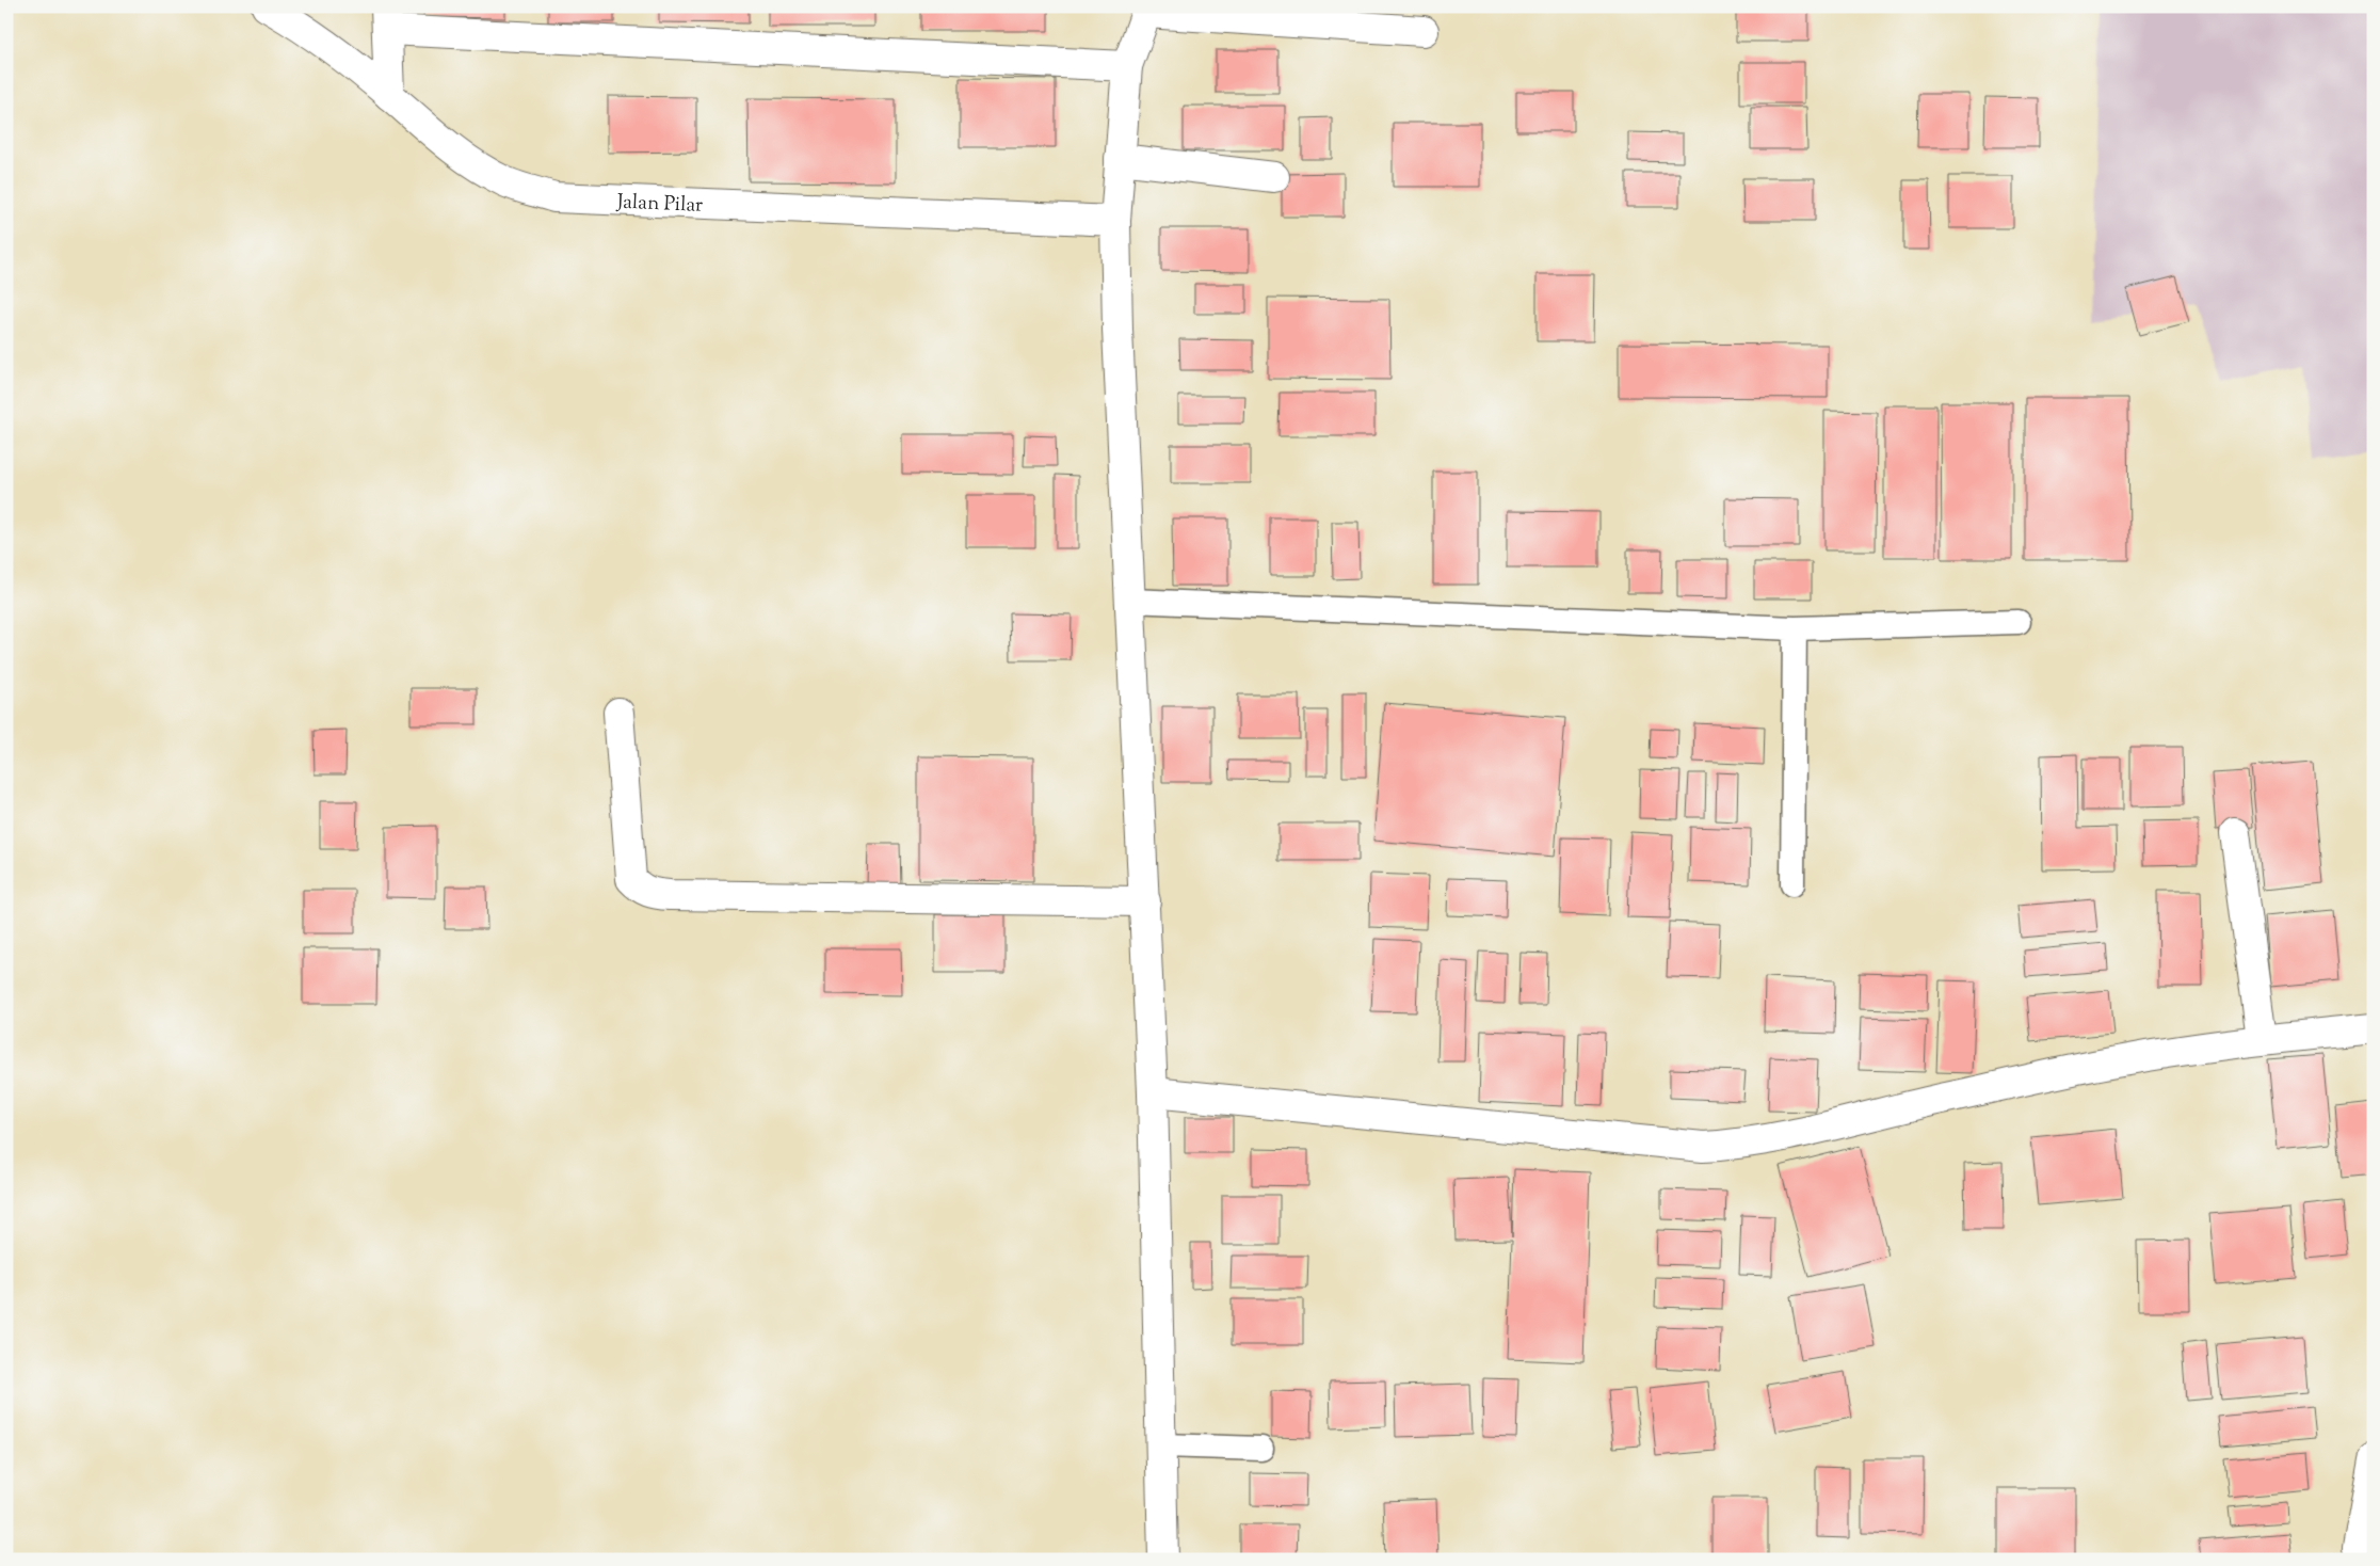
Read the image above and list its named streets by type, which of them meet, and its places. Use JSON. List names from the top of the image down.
{
  "streets": {
    "street": ["Jalan Pilar"]
  }
}
